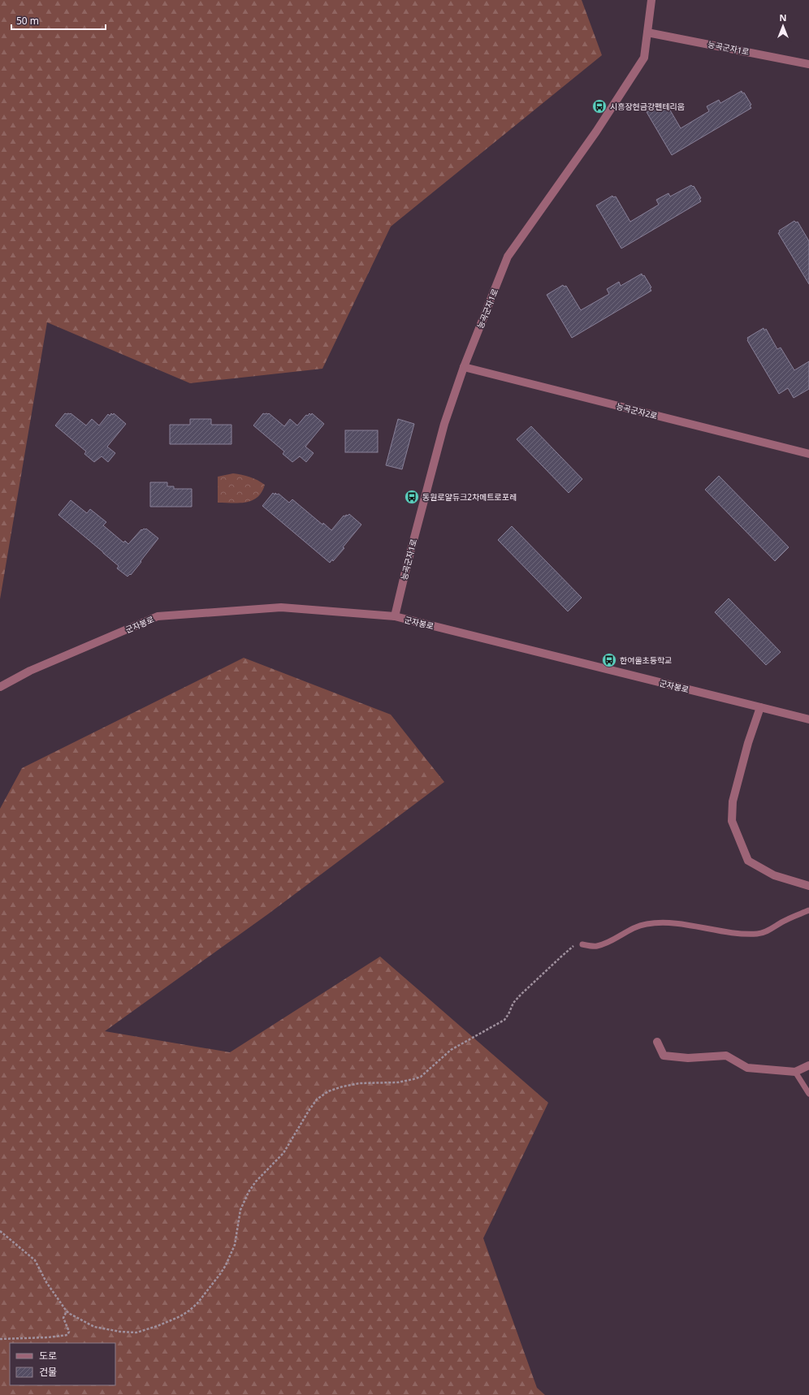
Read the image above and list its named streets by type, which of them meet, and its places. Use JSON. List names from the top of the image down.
{
  "streets": {
    "street": ["능곡군자1로", "능곡군자2로", "군자봉로"]
  },
  "crossings": [
    ["능곡군자1로", "능곡군자2로"],
    ["능곡군자1로", "군자봉로"]
  ],
  "places": {
    "bus stop": ["시흥장현금강펜테리움", "동원로얄듀크2차메트로포레", "한여울초등학교"]
  },
  "legend": ["도로", "건물"],
  "scale_bar": "50 m",
  "north": "top"
}
